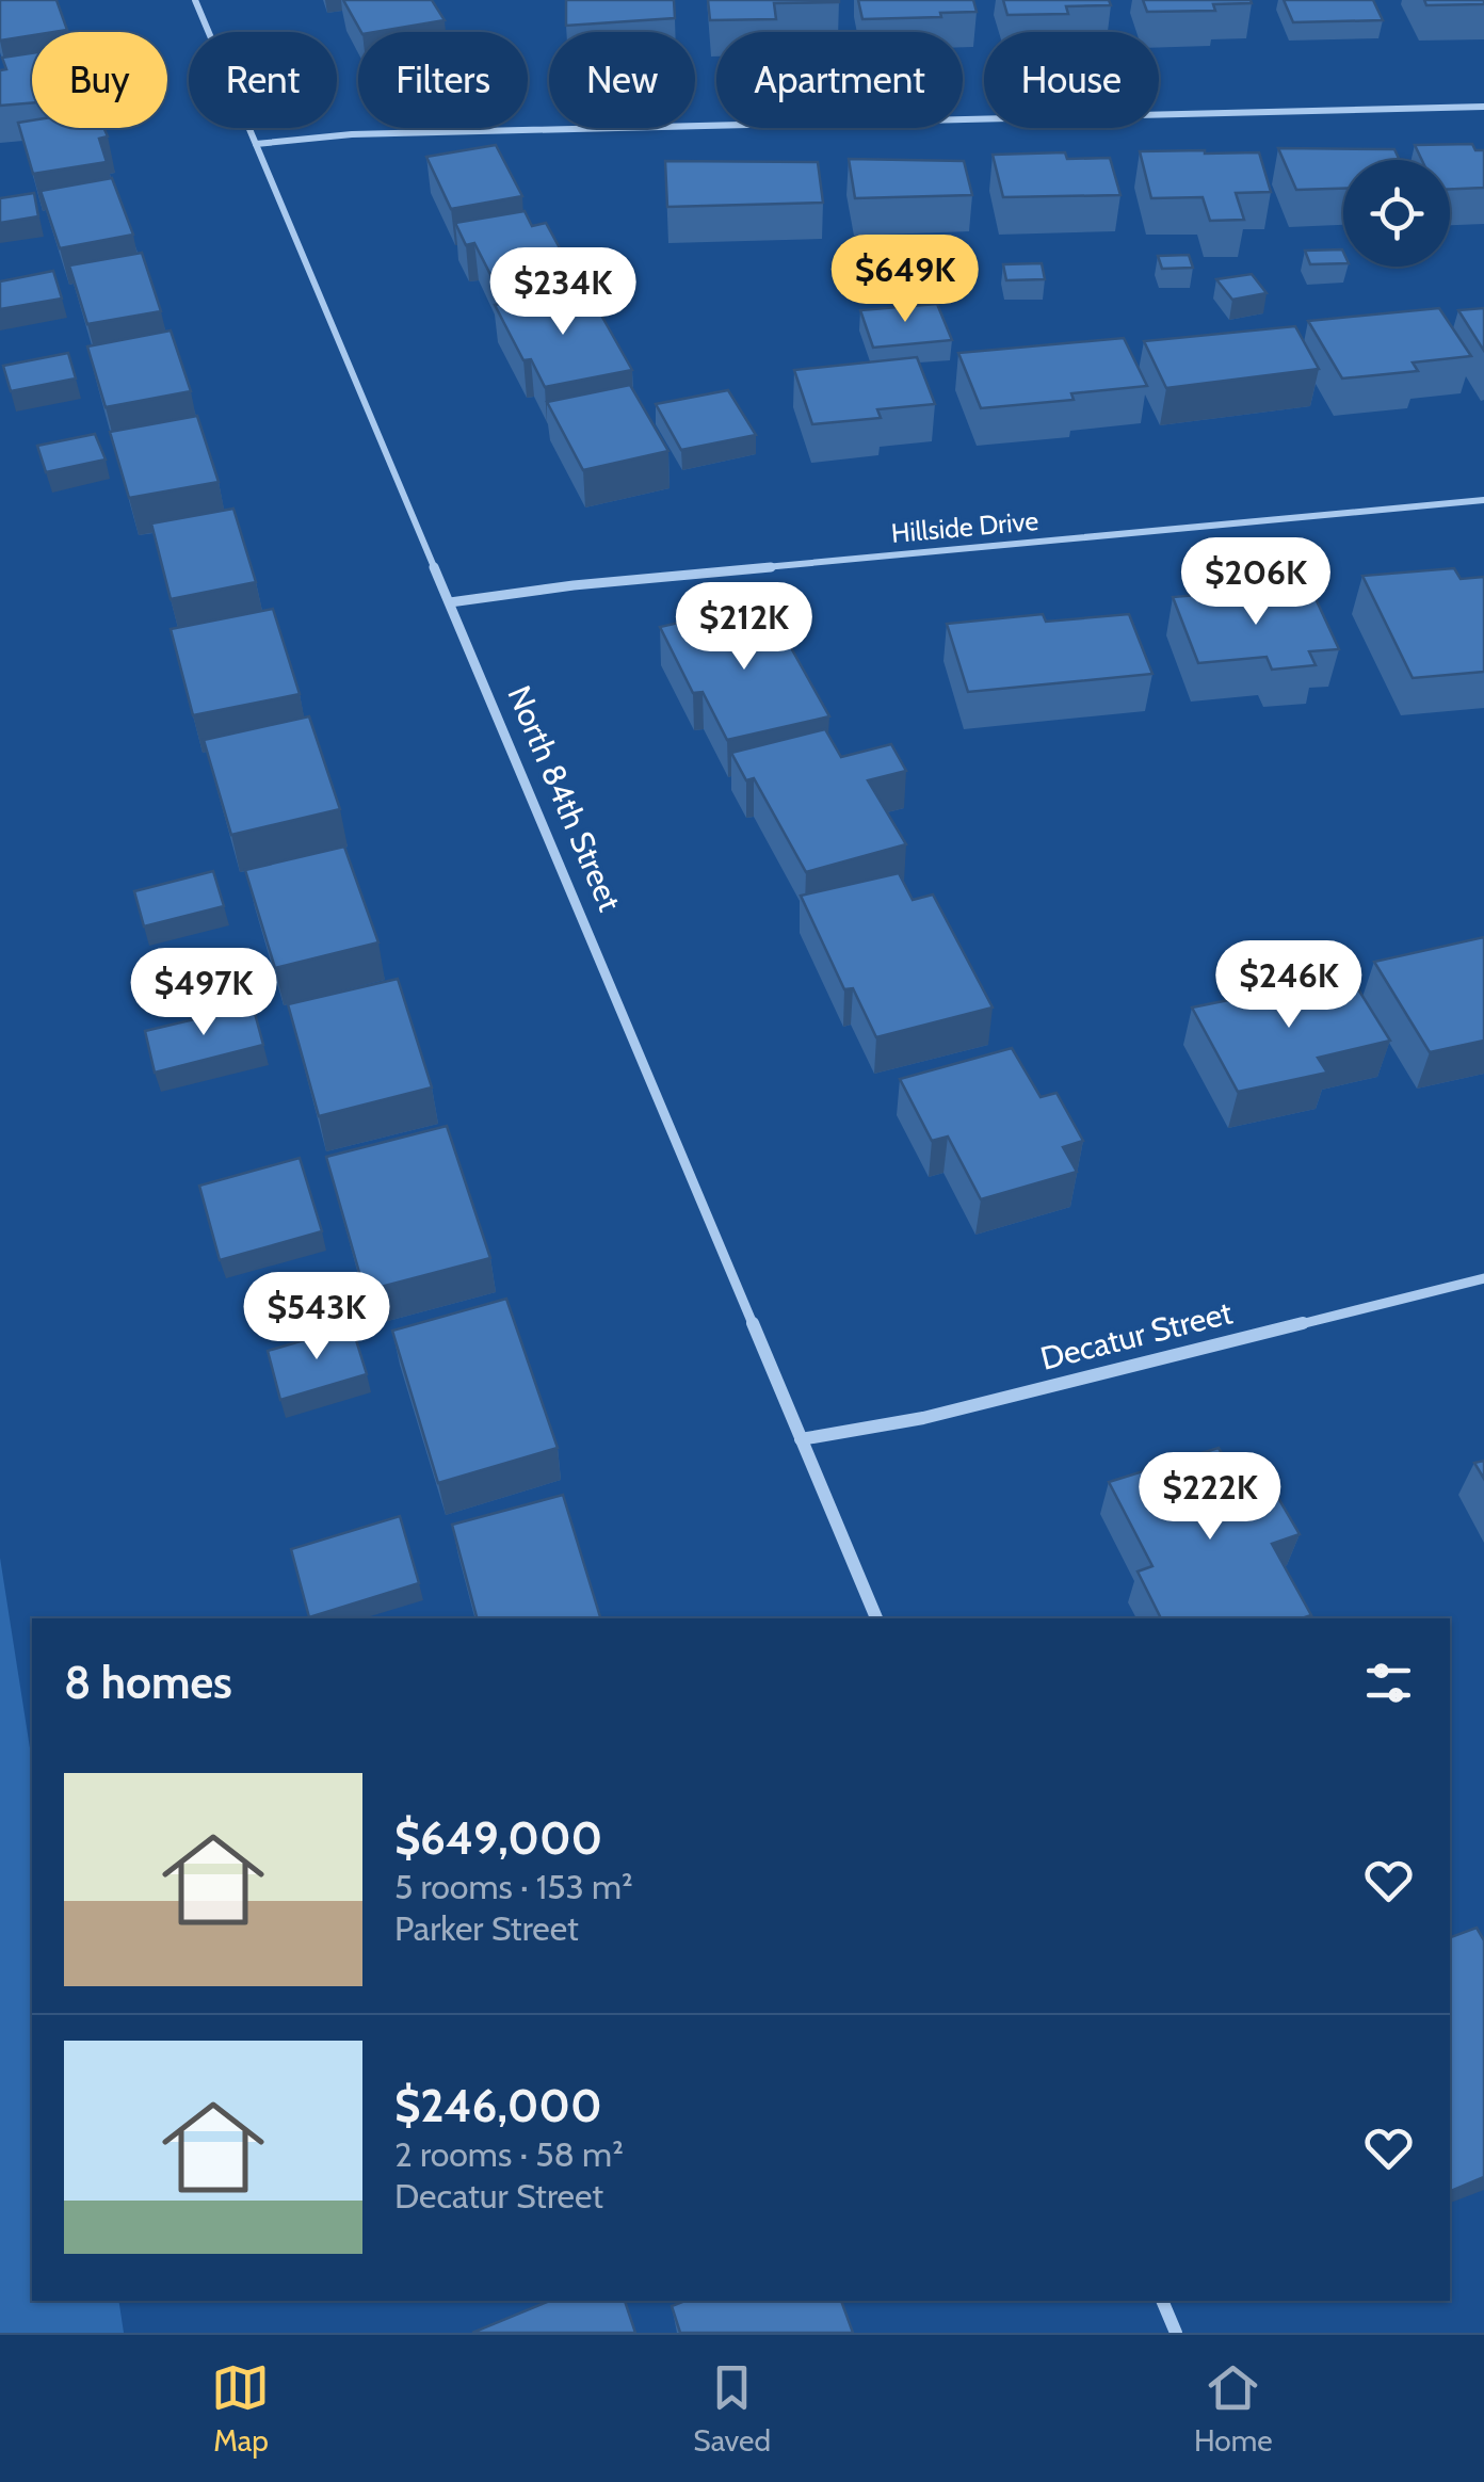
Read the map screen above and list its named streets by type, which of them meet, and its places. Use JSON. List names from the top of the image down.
{
  "streets": {
    "street": ["Hillside Drive", "North 84th Street", "Decatur Street"]
  },
  "crossings": [
    ["Hillside Drive", "North 84th Street"],
    ["North 84th Street", "Decatur Street"]
  ],
  "page": {
    "chip": [
      "Buy",
      "Rent",
      "Filters",
      "New",
      "Apartment",
      "House"
    ],
    "price": [
      "$649K",
      "$234K",
      "$206K",
      "$212K",
      "$246K",
      "$497K",
      "$543K",
      "$222K"
    ],
    "heading": "8 homes",
    "list": [
      {
        "name": "$649,000",
        "note": "5 rooms · 153 m² · Parker Street"
      },
      {
        "name": "$246,000",
        "note": "2 rooms · 58 m² · Decatur Street"
      }
    ],
    "tabs": ["Map", "Saved", "Home"]
  }
}
